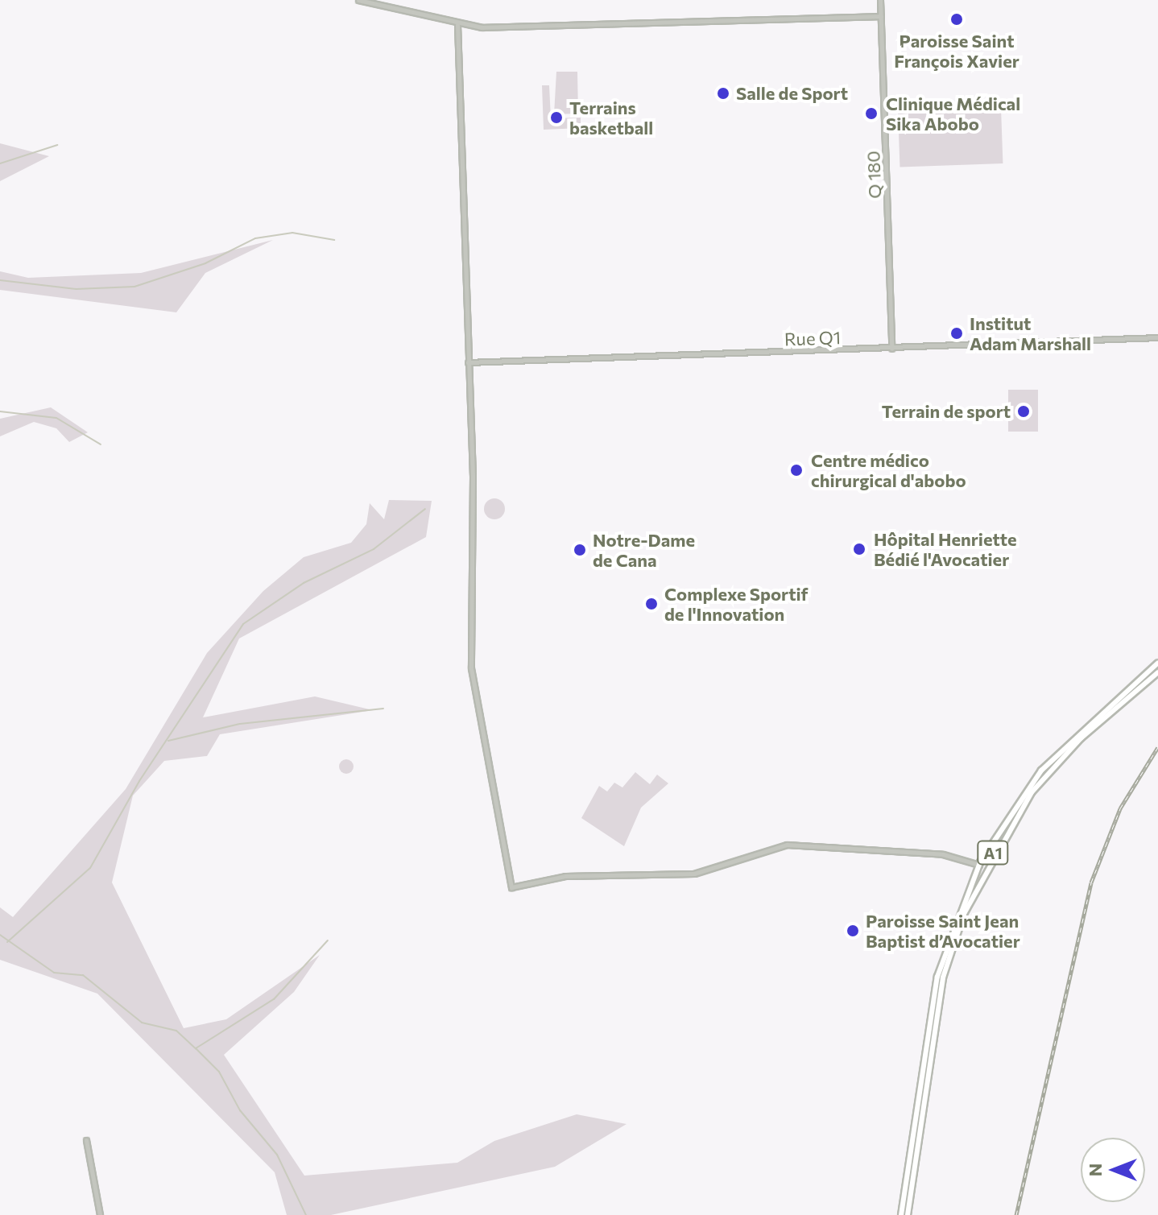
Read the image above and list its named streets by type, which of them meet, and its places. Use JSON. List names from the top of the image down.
{
  "streets": {
    "main road": ["A1"],
    "street": ["Q 180", "Rue Q1"]
  },
  "crossings": [
    ["Q 180", "Rue Q1"]
  ],
  "places": [
    "Paroisse Saint François Xavier",
    "Salle de Sport",
    "Clinique Médical Sika Abobo",
    "Terrains basketball",
    "Institut Adam Marshall",
    "Terrain de sport",
    "Centre médico chirurgical d'abobo",
    "Hôpital Henriette Bédié l'Avocatier",
    "Notre-Dame de Cana",
    "Complexe Sportif de l'Innovation",
    "Paroisse Saint Jean Baptist d’Avocatier"
  ],
  "north": "left"
}
